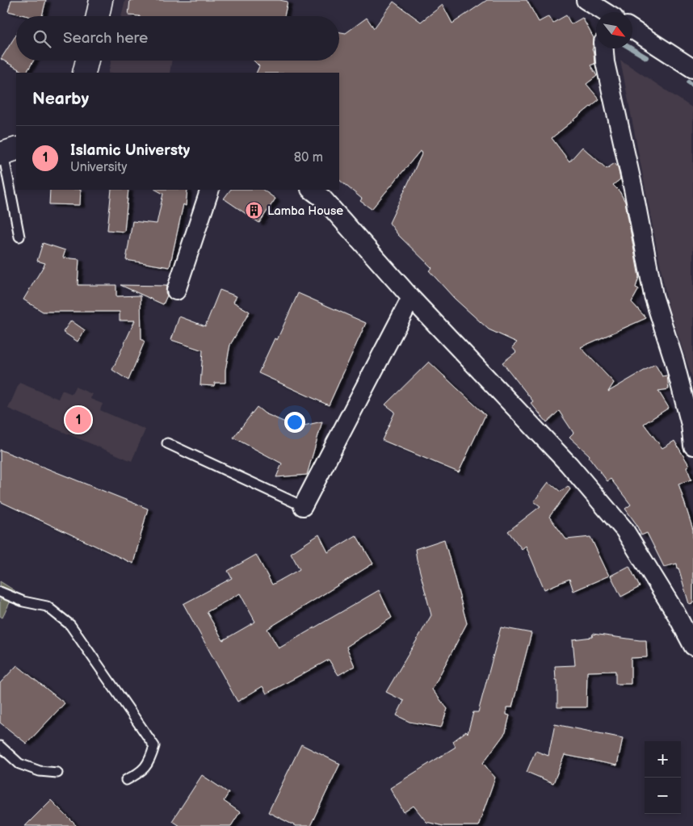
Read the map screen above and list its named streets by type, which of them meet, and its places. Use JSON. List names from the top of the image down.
{
  "places": {
    "building": ["Lamba House"]
  },
  "north": "bottom right",
  "page": {
    "search": "Search here",
    "heading": "Nearby",
    "list": [
      {
        "mark": "1",
        "name": "Islamic Universty",
        "note": "University",
        "value": "80 m"
      }
    ],
    "pins": "1",
    "map_buttons": ["+", "−"]
  }
}
